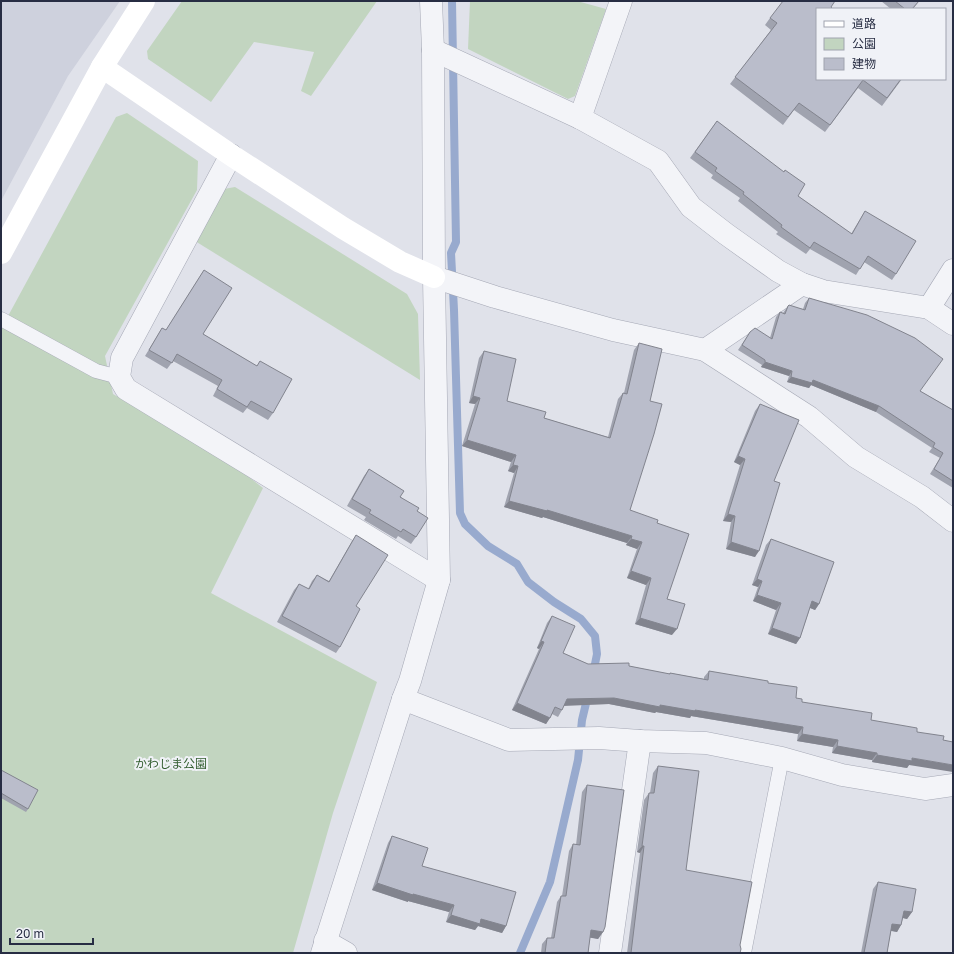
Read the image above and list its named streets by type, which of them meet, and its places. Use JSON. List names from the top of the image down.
{
  "parks": ["かわじま公園"],
  "legend": ["道路", "公園", "建物"],
  "scale_bar": "20 m"
}
